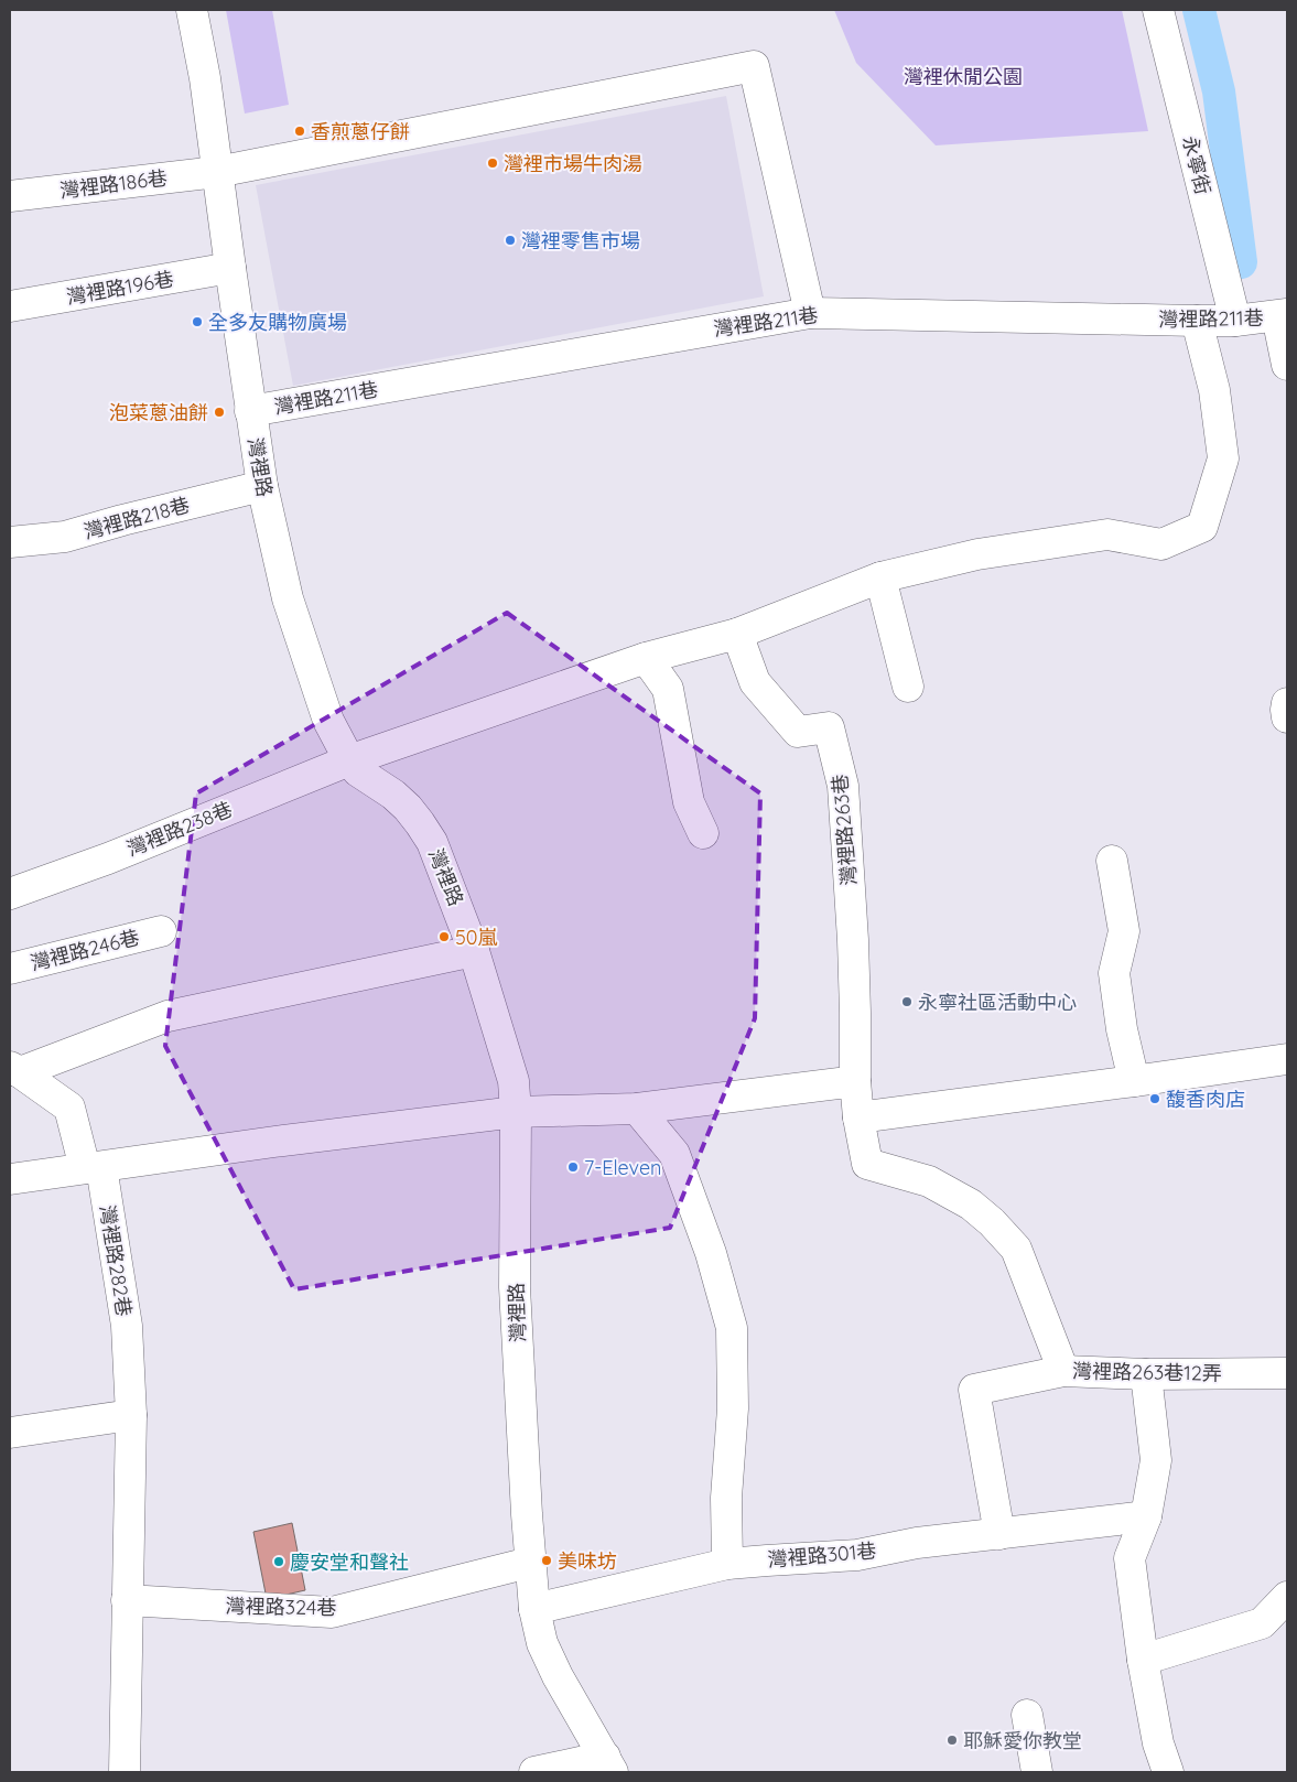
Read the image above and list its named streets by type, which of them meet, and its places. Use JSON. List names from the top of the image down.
{
  "streets": {
    "street": [
      "永寧街",
      "灣裡路186巷",
      "灣裡路196巷",
      "灣裡路211巷",
      "灣裡路",
      "灣裡路218巷",
      "灣裡路238巷",
      "灣裡路263巷",
      "灣裡路246巷",
      "灣裡路282巷",
      "灣裡路263巷12弄",
      "灣裡路301巷",
      "灣裡路324巷"
    ]
  },
  "crossings": [
    ["永寧街", "灣裡路211巷"],
    ["灣裡路186巷", "灣裡路211巷"],
    ["灣裡路186巷", "灣裡路"],
    ["灣裡路196巷", "灣裡路"],
    ["灣裡路211巷", "灣裡路"],
    ["灣裡路211巷", "灣裡路238巷"],
    ["灣裡路", "灣裡路218巷"],
    ["灣裡路", "灣裡路238巷"],
    ["灣裡路", "灣裡路301巷"],
    ["灣裡路", "灣裡路324巷"],
    ["灣裡路238巷", "灣裡路263巷"],
    ["灣裡路263巷", "灣裡路263巷12弄"],
    ["灣裡路282巷", "灣裡路324巷"]
  ],
  "parks": ["灣裡休閒公園"],
  "places": [
    "香煎蔥仔餅",
    "灣裡市場牛肉湯",
    "灣裡零售市場",
    "全多友購物廣場",
    "泡菜蔥油餅",
    "50嵐",
    "永寧社區活動中心",
    "馥香肉店",
    "7-Eleven",
    "美味坊",
    "慶安堂和聲社",
    "耶穌愛你教堂"
  ]
}
